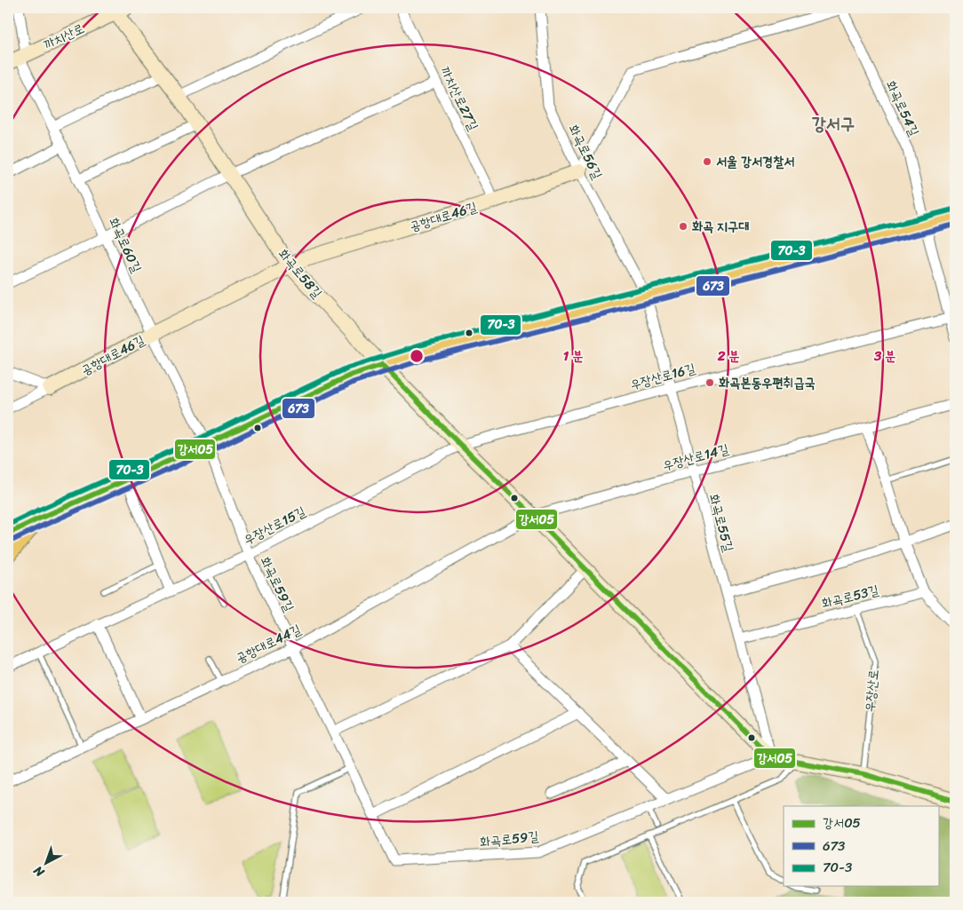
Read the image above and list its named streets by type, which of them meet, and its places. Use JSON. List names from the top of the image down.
{
  "streets": {
    "street": [
      "까치산로",
      "까치산로27길",
      "화곡로54길",
      "화곡로56길",
      "공항대로46길",
      "화곡로60길",
      "화곡로58길",
      "우장산로16길",
      "우장산로14길",
      "화곡로55길",
      "우장산로15길",
      "화곡로59길",
      "화곡로53길",
      "공항대로44길"
    ],
    "lane": ["우장산로"]
  },
  "crossings": [
    ["까치산로", "화곡로60길"],
    ["까치산로", "화곡로58길"],
    ["까치산로27길", "공항대로46길"],
    ["화곡로56길", "공항대로46길"],
    ["화곡로56길", "화곡로55길"],
    ["공항대로46길", "화곡로60길"],
    ["공항대로46길", "화곡로58길"],
    ["화곡로60길", "화곡로59길"],
    ["우장산로16길", "화곡로55길"],
    ["우장산로16길", "우장산로15길"],
    ["우장산로14길", "화곡로55길"],
    ["우장산로14길", "공항대로44길"],
    ["화곡로55길", "화곡로59길"],
    ["화곡로55길", "화곡로53길"],
    ["우장산로15길", "화곡로59길"],
    ["화곡로59길", "공항대로44길"],
    ["화곡로53길", "우장산로"]
  ],
  "districts": ["강서구"],
  "places": ["서울 강서경찰서", "화곡 지구대", "화곡본동우편취급국"],
  "lines": ["transit line 70-3", "transit line 673", "transit line 강서05"],
  "legend": ["강서05", "673", "70-3"],
  "north": "bottom left",
  "rings": ["1 분", "2 분", "3 분"]
}
